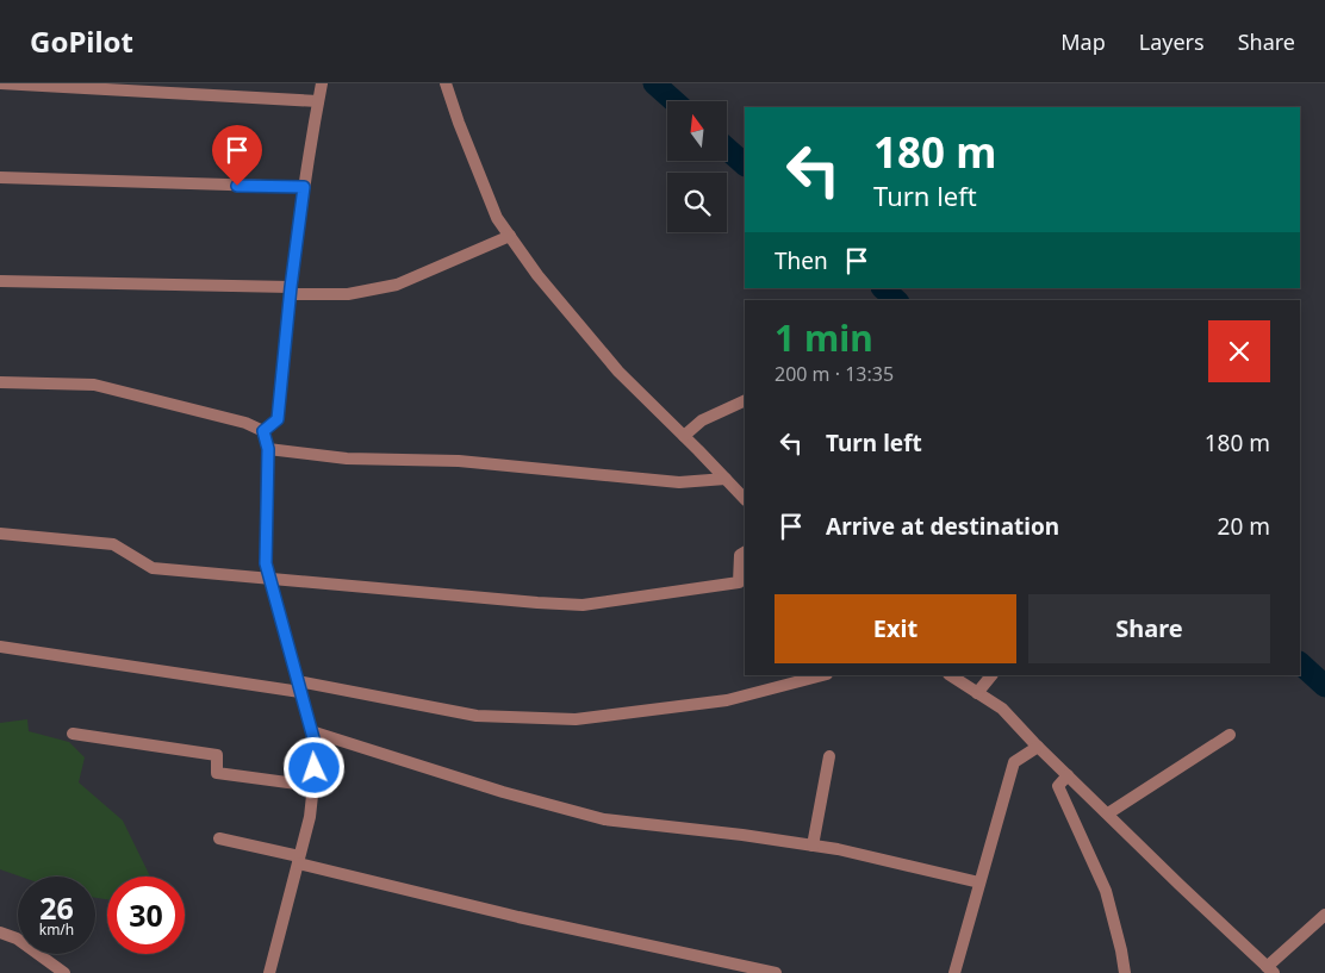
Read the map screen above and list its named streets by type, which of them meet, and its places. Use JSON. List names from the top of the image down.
{
  "north": "top",
  "page": {
    "header": "GoPilot",
    "nav": ["Map", "Layers", "Share"],
    "turn": ["180 m", "Turn left"],
    "then": "Then",
    "heading": ["1 min", "200 m · 13:35"],
    "list": [
      {
        "name": "Turn left",
        "value": "180 m"
      },
      {
        "name": "Arrive at destination",
        "value": "20 m"
      }
    ],
    "buttons": ["Exit", "Share"],
    "speed": "26 km/h",
    "limit": "30"
  }
}
